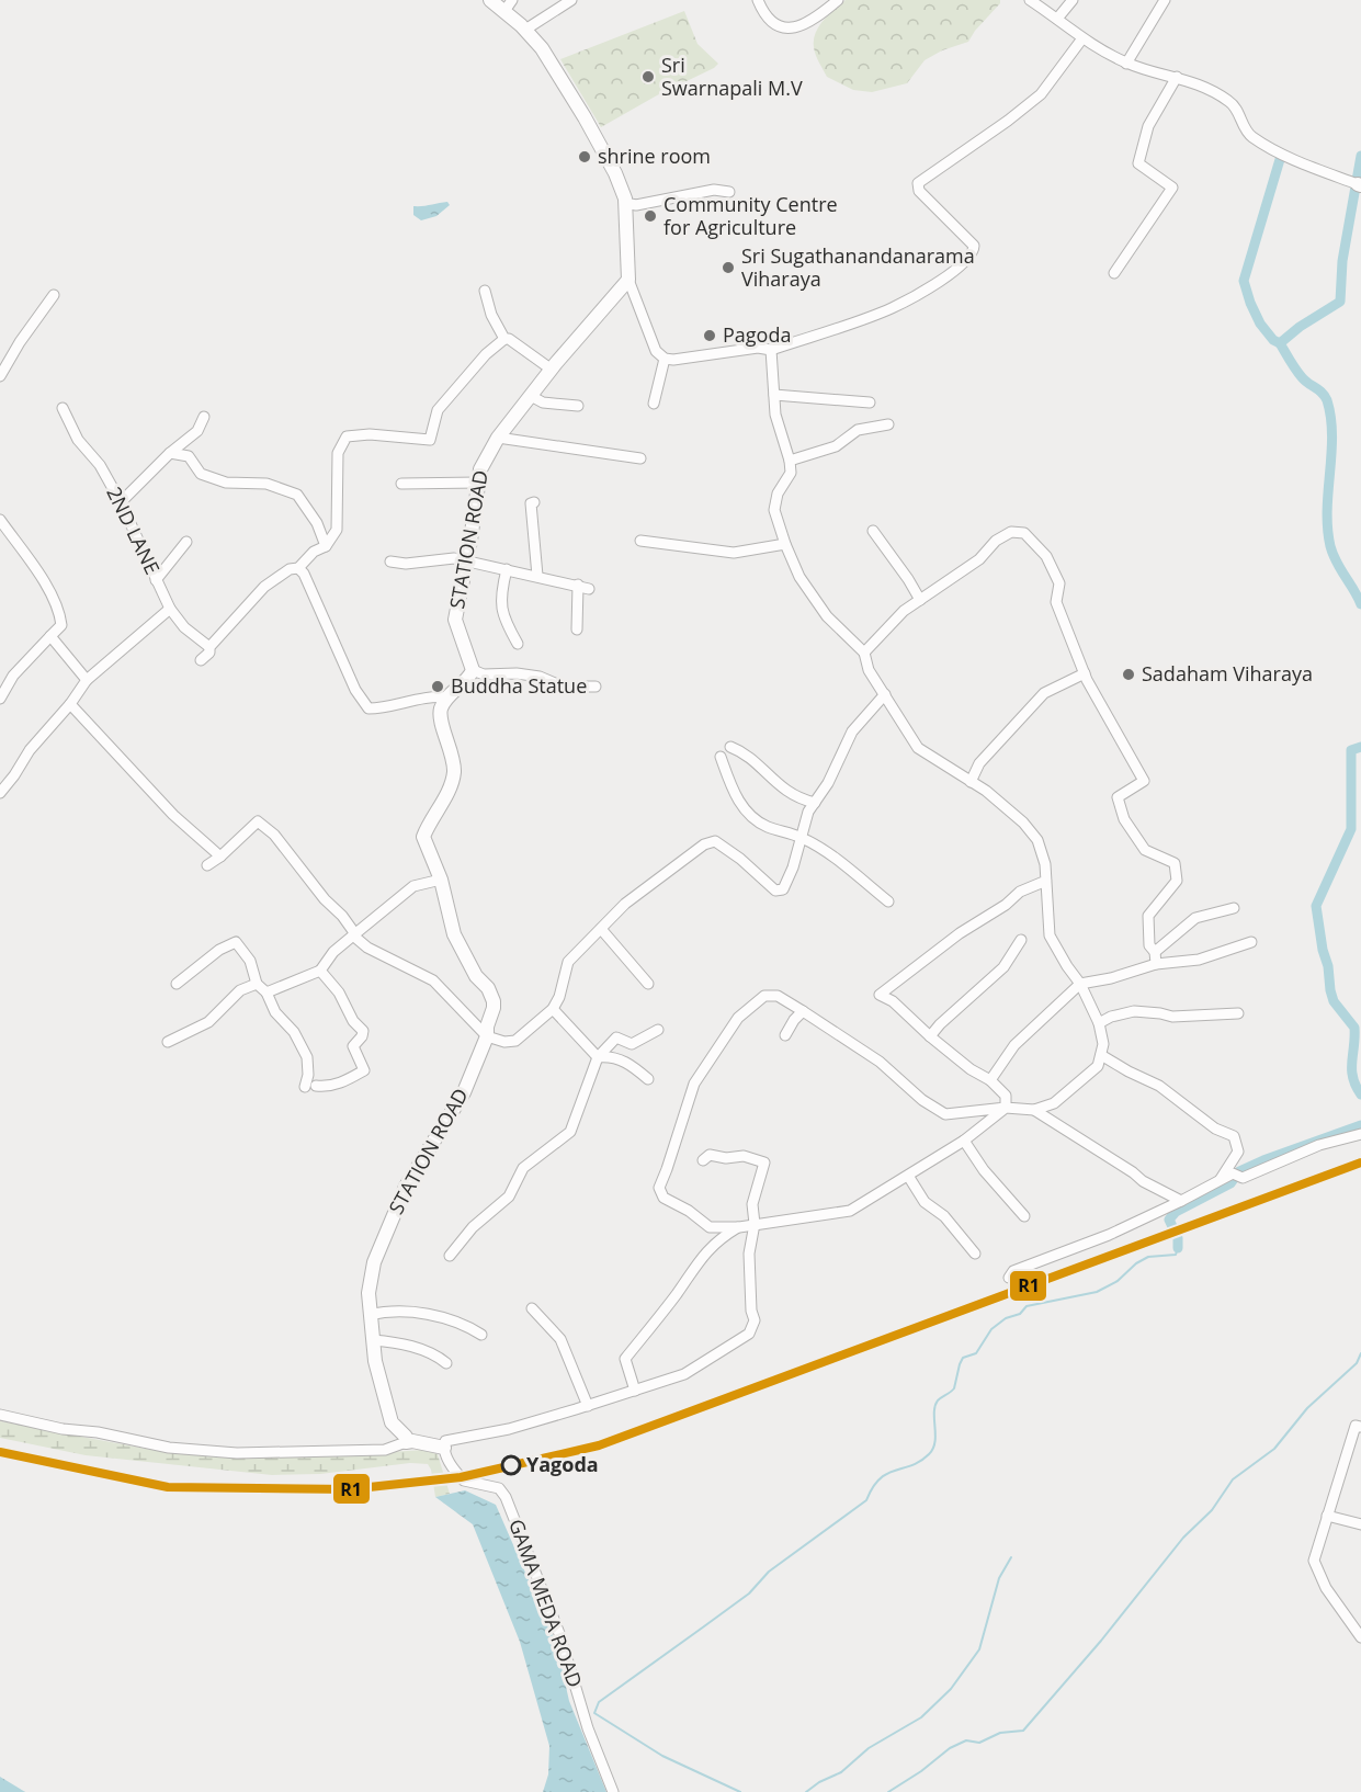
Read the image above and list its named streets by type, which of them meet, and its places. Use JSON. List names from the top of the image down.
{
  "streets": {
    "street": ["2ND LANE", "STATION ROAD", "GAMA MEDA ROAD"]
  },
  "places": [
    "Sri Swarnapali M.V",
    "shrine room",
    "Community Centre for Agriculture",
    "Sri Sugathanandanarama Viharaya",
    "Pagoda",
    "Sadaham Viharaya",
    "Buddha Statue",
    "Yagoda"
  ],
  "lines": ["transit line R1"]
}
